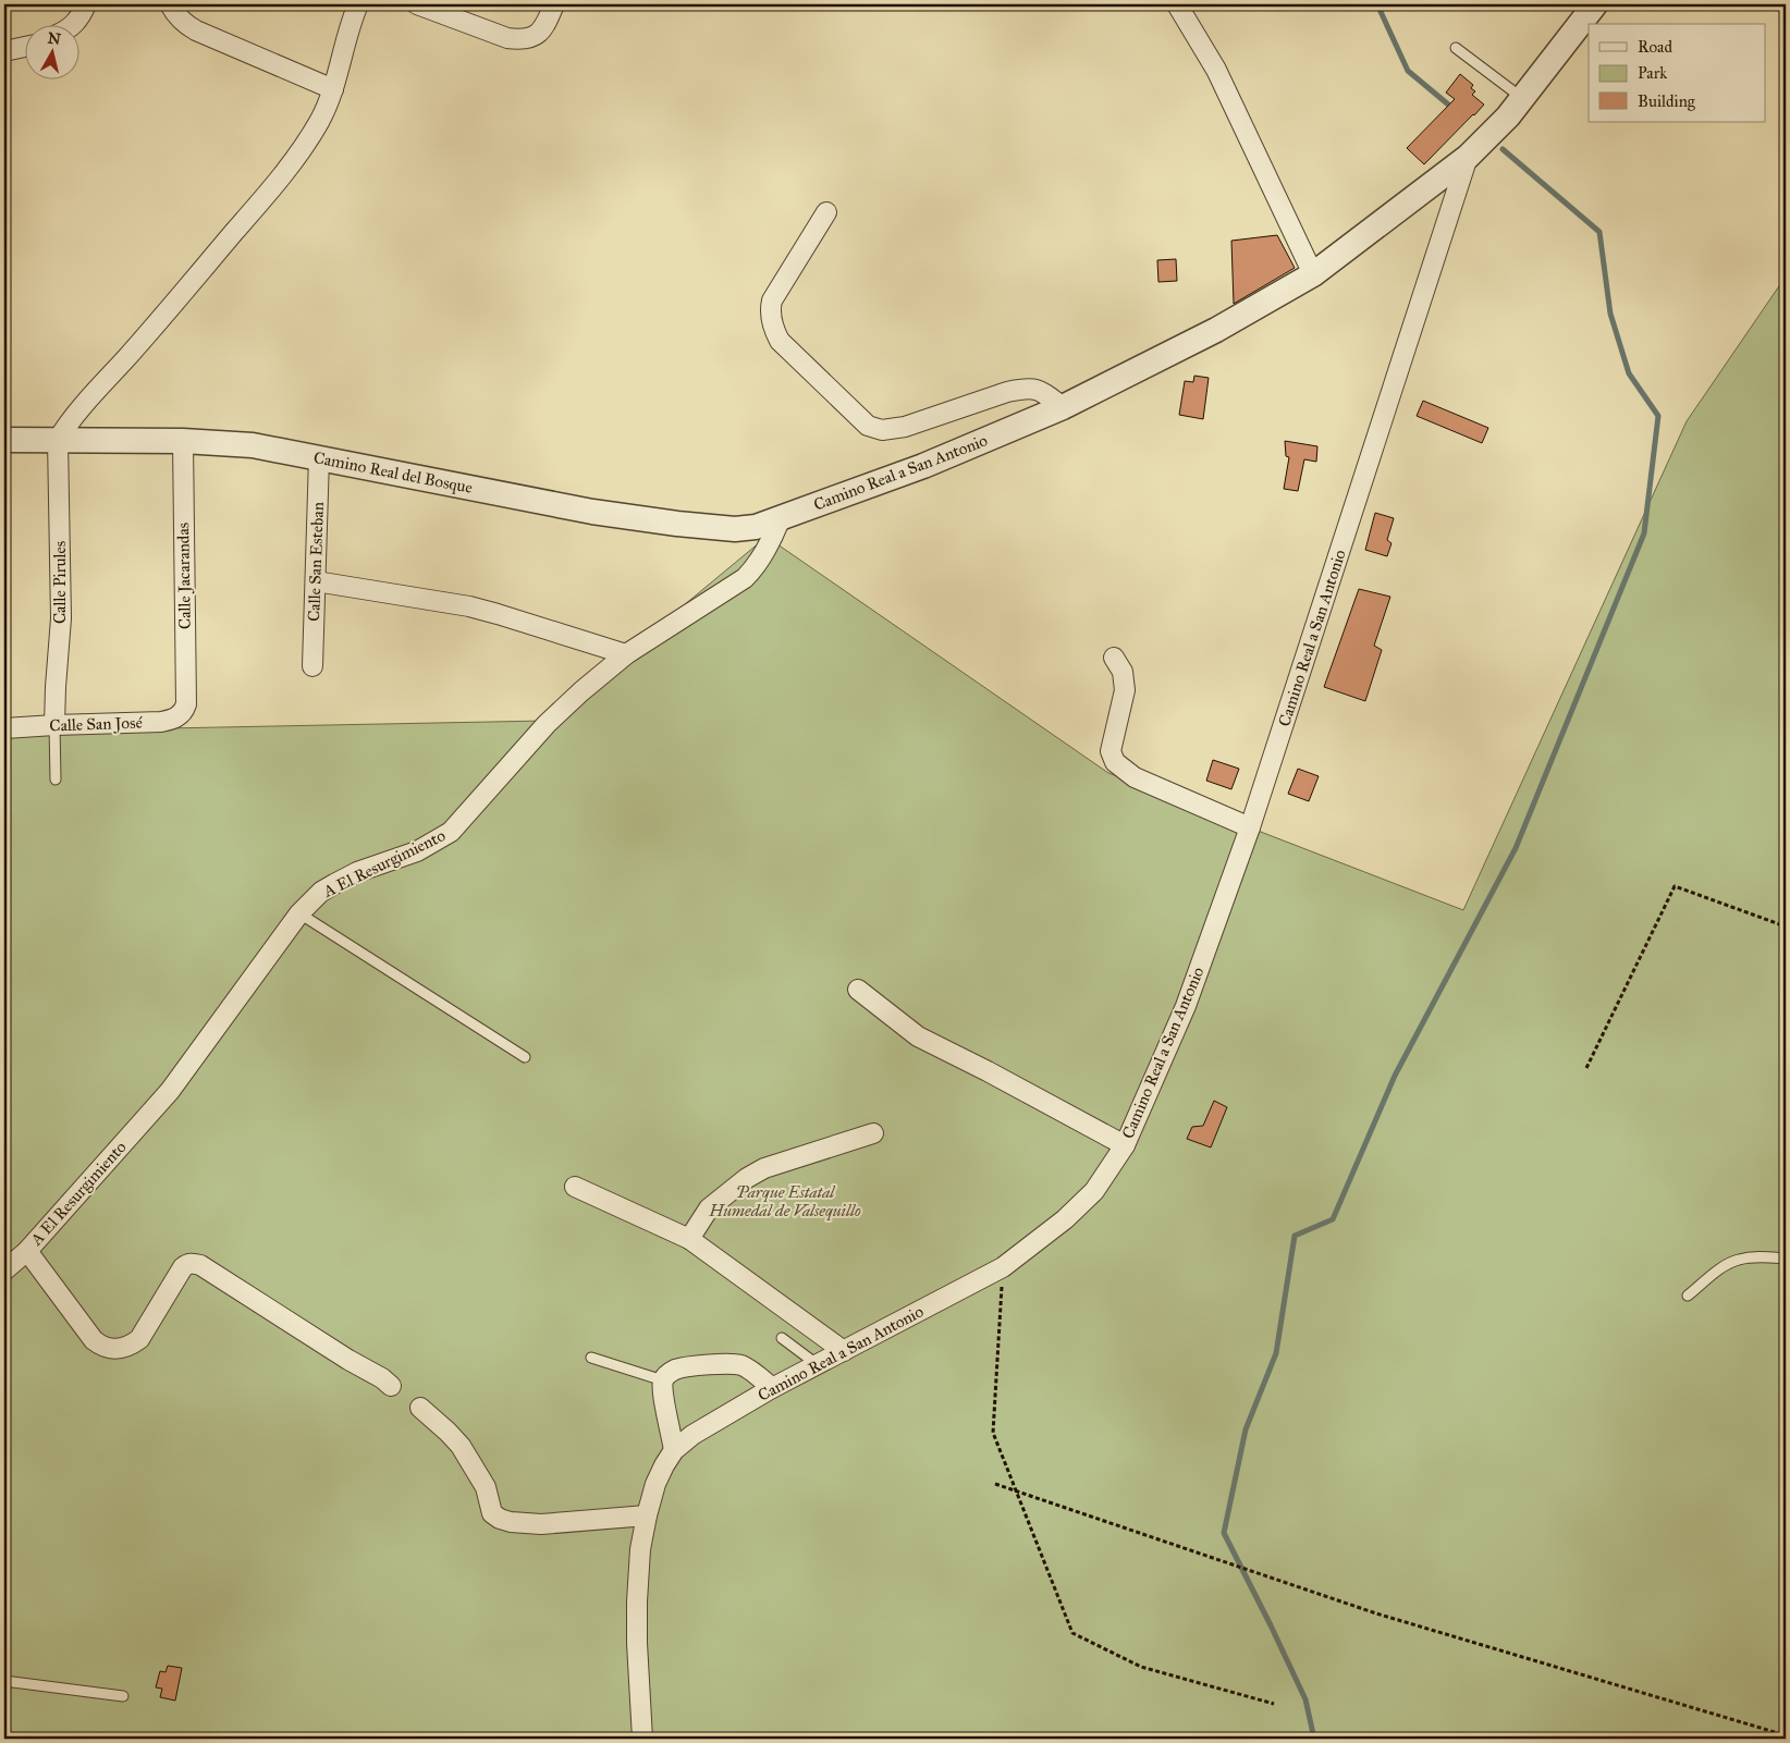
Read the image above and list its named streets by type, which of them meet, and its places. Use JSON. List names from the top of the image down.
{
  "streets": {
    "street": [
      "Camino Real del Bosque",
      "Camino Real a San Antonio",
      "Calle San Esteban",
      "Calle Jacarandas",
      "Calle Pirules",
      "Calle San José",
      "A El Resurgimiento"
    ]
  },
  "crossings": [
    ["Camino Real del Bosque", "Camino Real a San Antonio"],
    ["Camino Real del Bosque", "Calle San Esteban"],
    ["Camino Real del Bosque", "Calle Jacarandas"],
    ["Camino Real del Bosque", "Calle Pirules"],
    ["Camino Real del Bosque", "A El Resurgimiento"],
    ["Camino Real a San Antonio", "A El Resurgimiento"],
    ["Calle Jacarandas", "Calle San José"],
    ["Calle Pirules", "Calle San José"]
  ],
  "parks": ["Parque Estatal Humedal de Valsequillo"],
  "legend": ["Road", "Park", "Building"],
  "north": "top"
}
